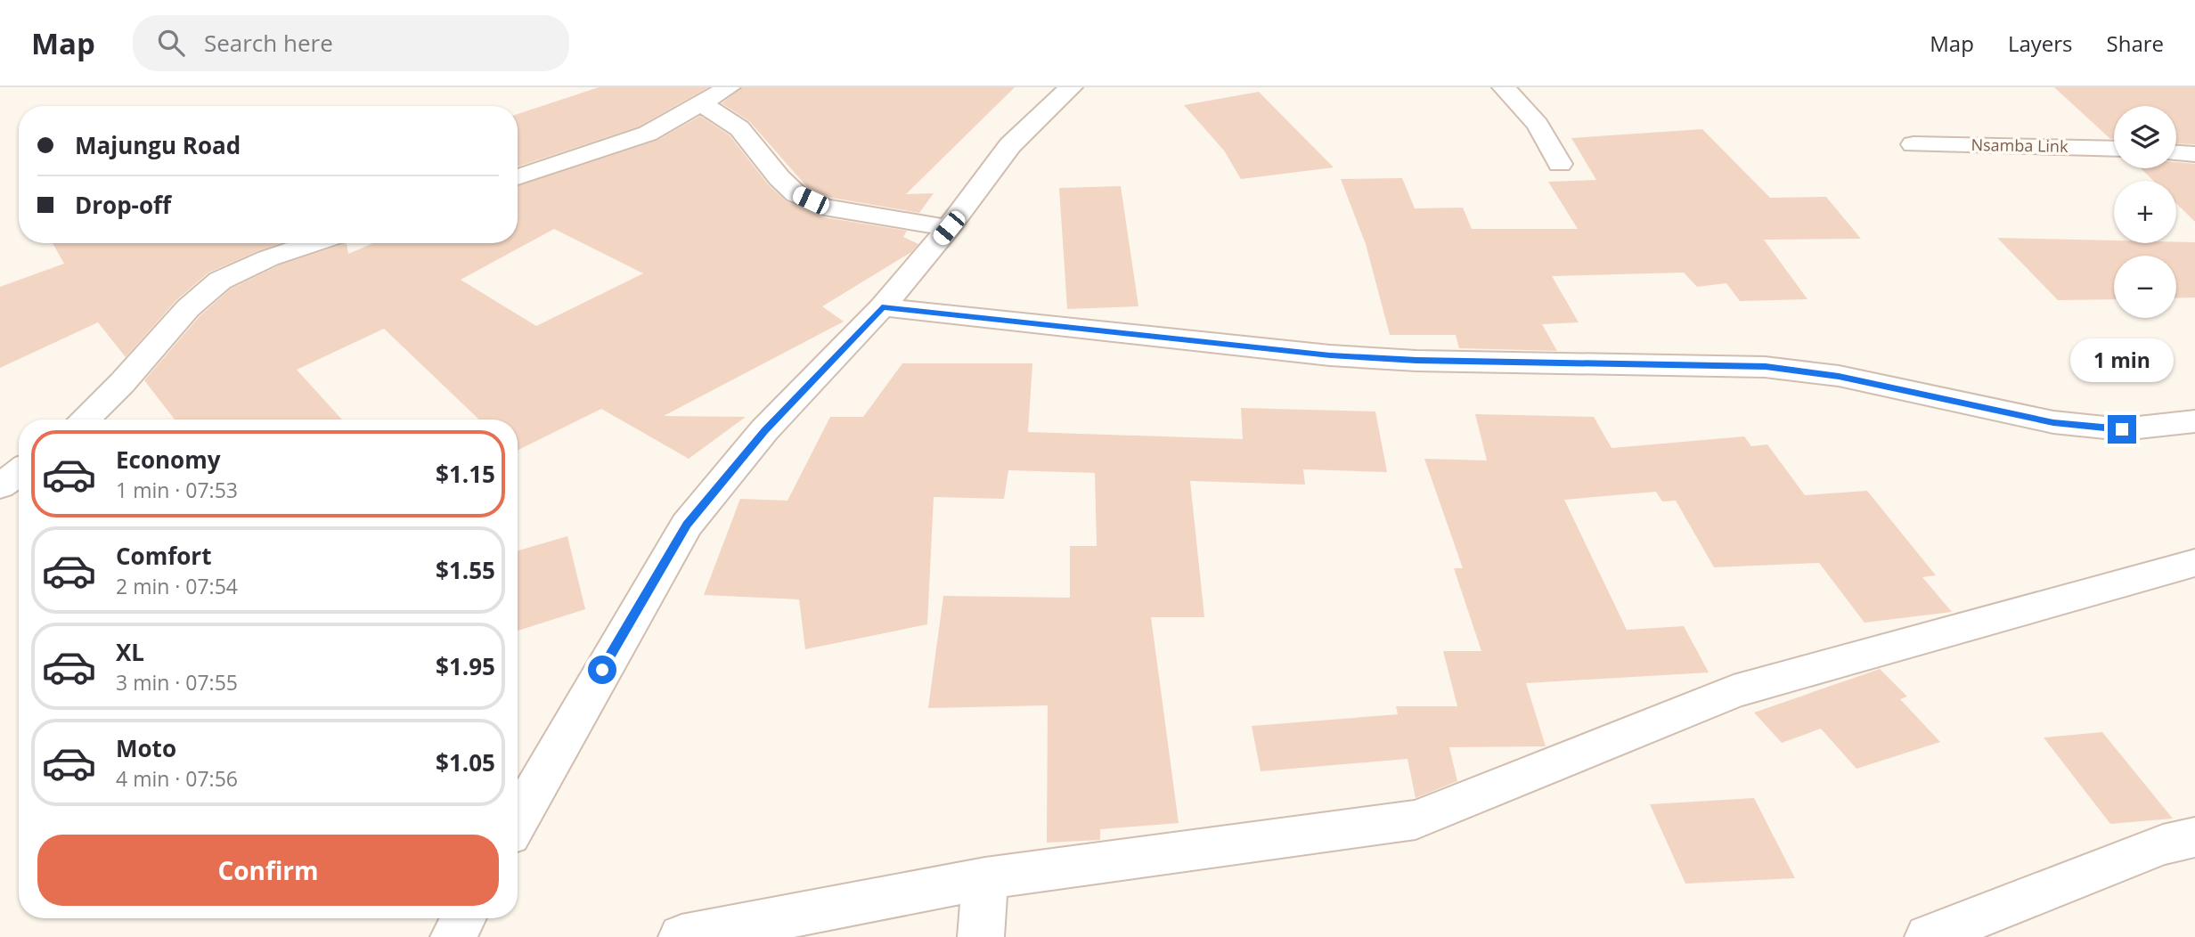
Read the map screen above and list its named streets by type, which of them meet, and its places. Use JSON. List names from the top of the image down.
{
  "streets": {
    "street": ["Nsamba Link"]
  },
  "page": {
    "header": "Map",
    "search": "Search here",
    "nav": ["Map", "Layers", "Share"],
    "map_buttons": ["+", "−"],
    "banner": ["Majungu Road", "Drop-off"],
    "bubble": "1 min",
    "list": [
      {
        "name": "Economy",
        "note": "1 min · 07:53",
        "value": "$1.15"
      },
      {
        "name": "Comfort",
        "note": "2 min · 07:54",
        "value": "$1.55"
      },
      {
        "name": "XL",
        "note": "3 min · 07:55",
        "value": "$1.95"
      },
      {
        "name": "Moto",
        "note": "4 min · 07:56",
        "value": "$1.05"
      }
    ],
    "buttons": "Confirm"
  }
}
